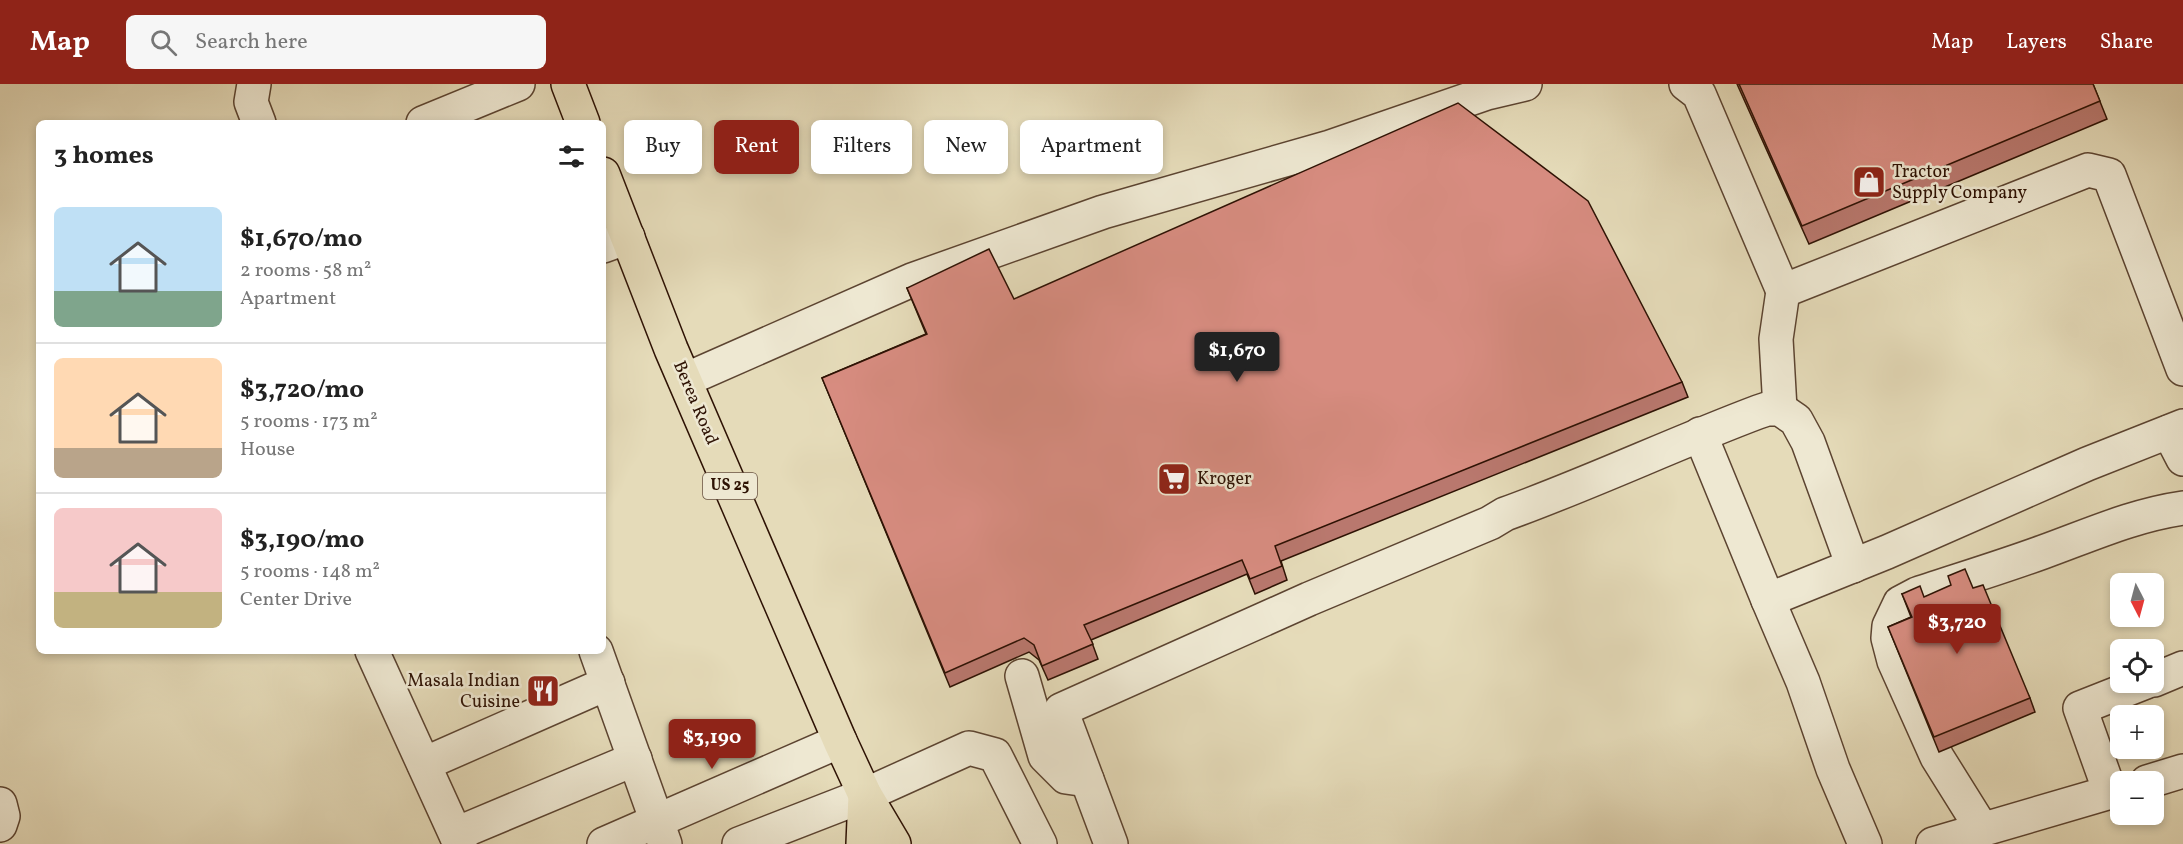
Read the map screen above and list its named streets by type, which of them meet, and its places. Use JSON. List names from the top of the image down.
{
  "streets": {
    "main road": ["Berea Road", "US 25"]
  },
  "places": {
    "shop": ["Tractor Supply Company"],
    "supermarket": ["Kroger"],
    "restaurant": ["Masala Indian Cuisine"]
  },
  "north": "bottom",
  "page": {
    "header": "Map",
    "search": "Search here",
    "nav": ["Map", "Layers", "Share"],
    "chip": [
      "Buy",
      "Rent",
      "Filters",
      "New",
      "Apartment"
    ],
    "heading": "3 homes",
    "list": [
      {
        "name": "$1,670/mo",
        "note": "2 rooms · 58 m² · Apartment"
      },
      {
        "name": "$3,720/mo",
        "note": "5 rooms · 173 m² · House"
      },
      {
        "name": "$3,190/mo",
        "note": "5 rooms · 148 m² · Center Drive"
      }
    ],
    "price": ["$1,670", "$3,720", "$3,190"],
    "map_buttons": ["+", "−"]
  }
}
